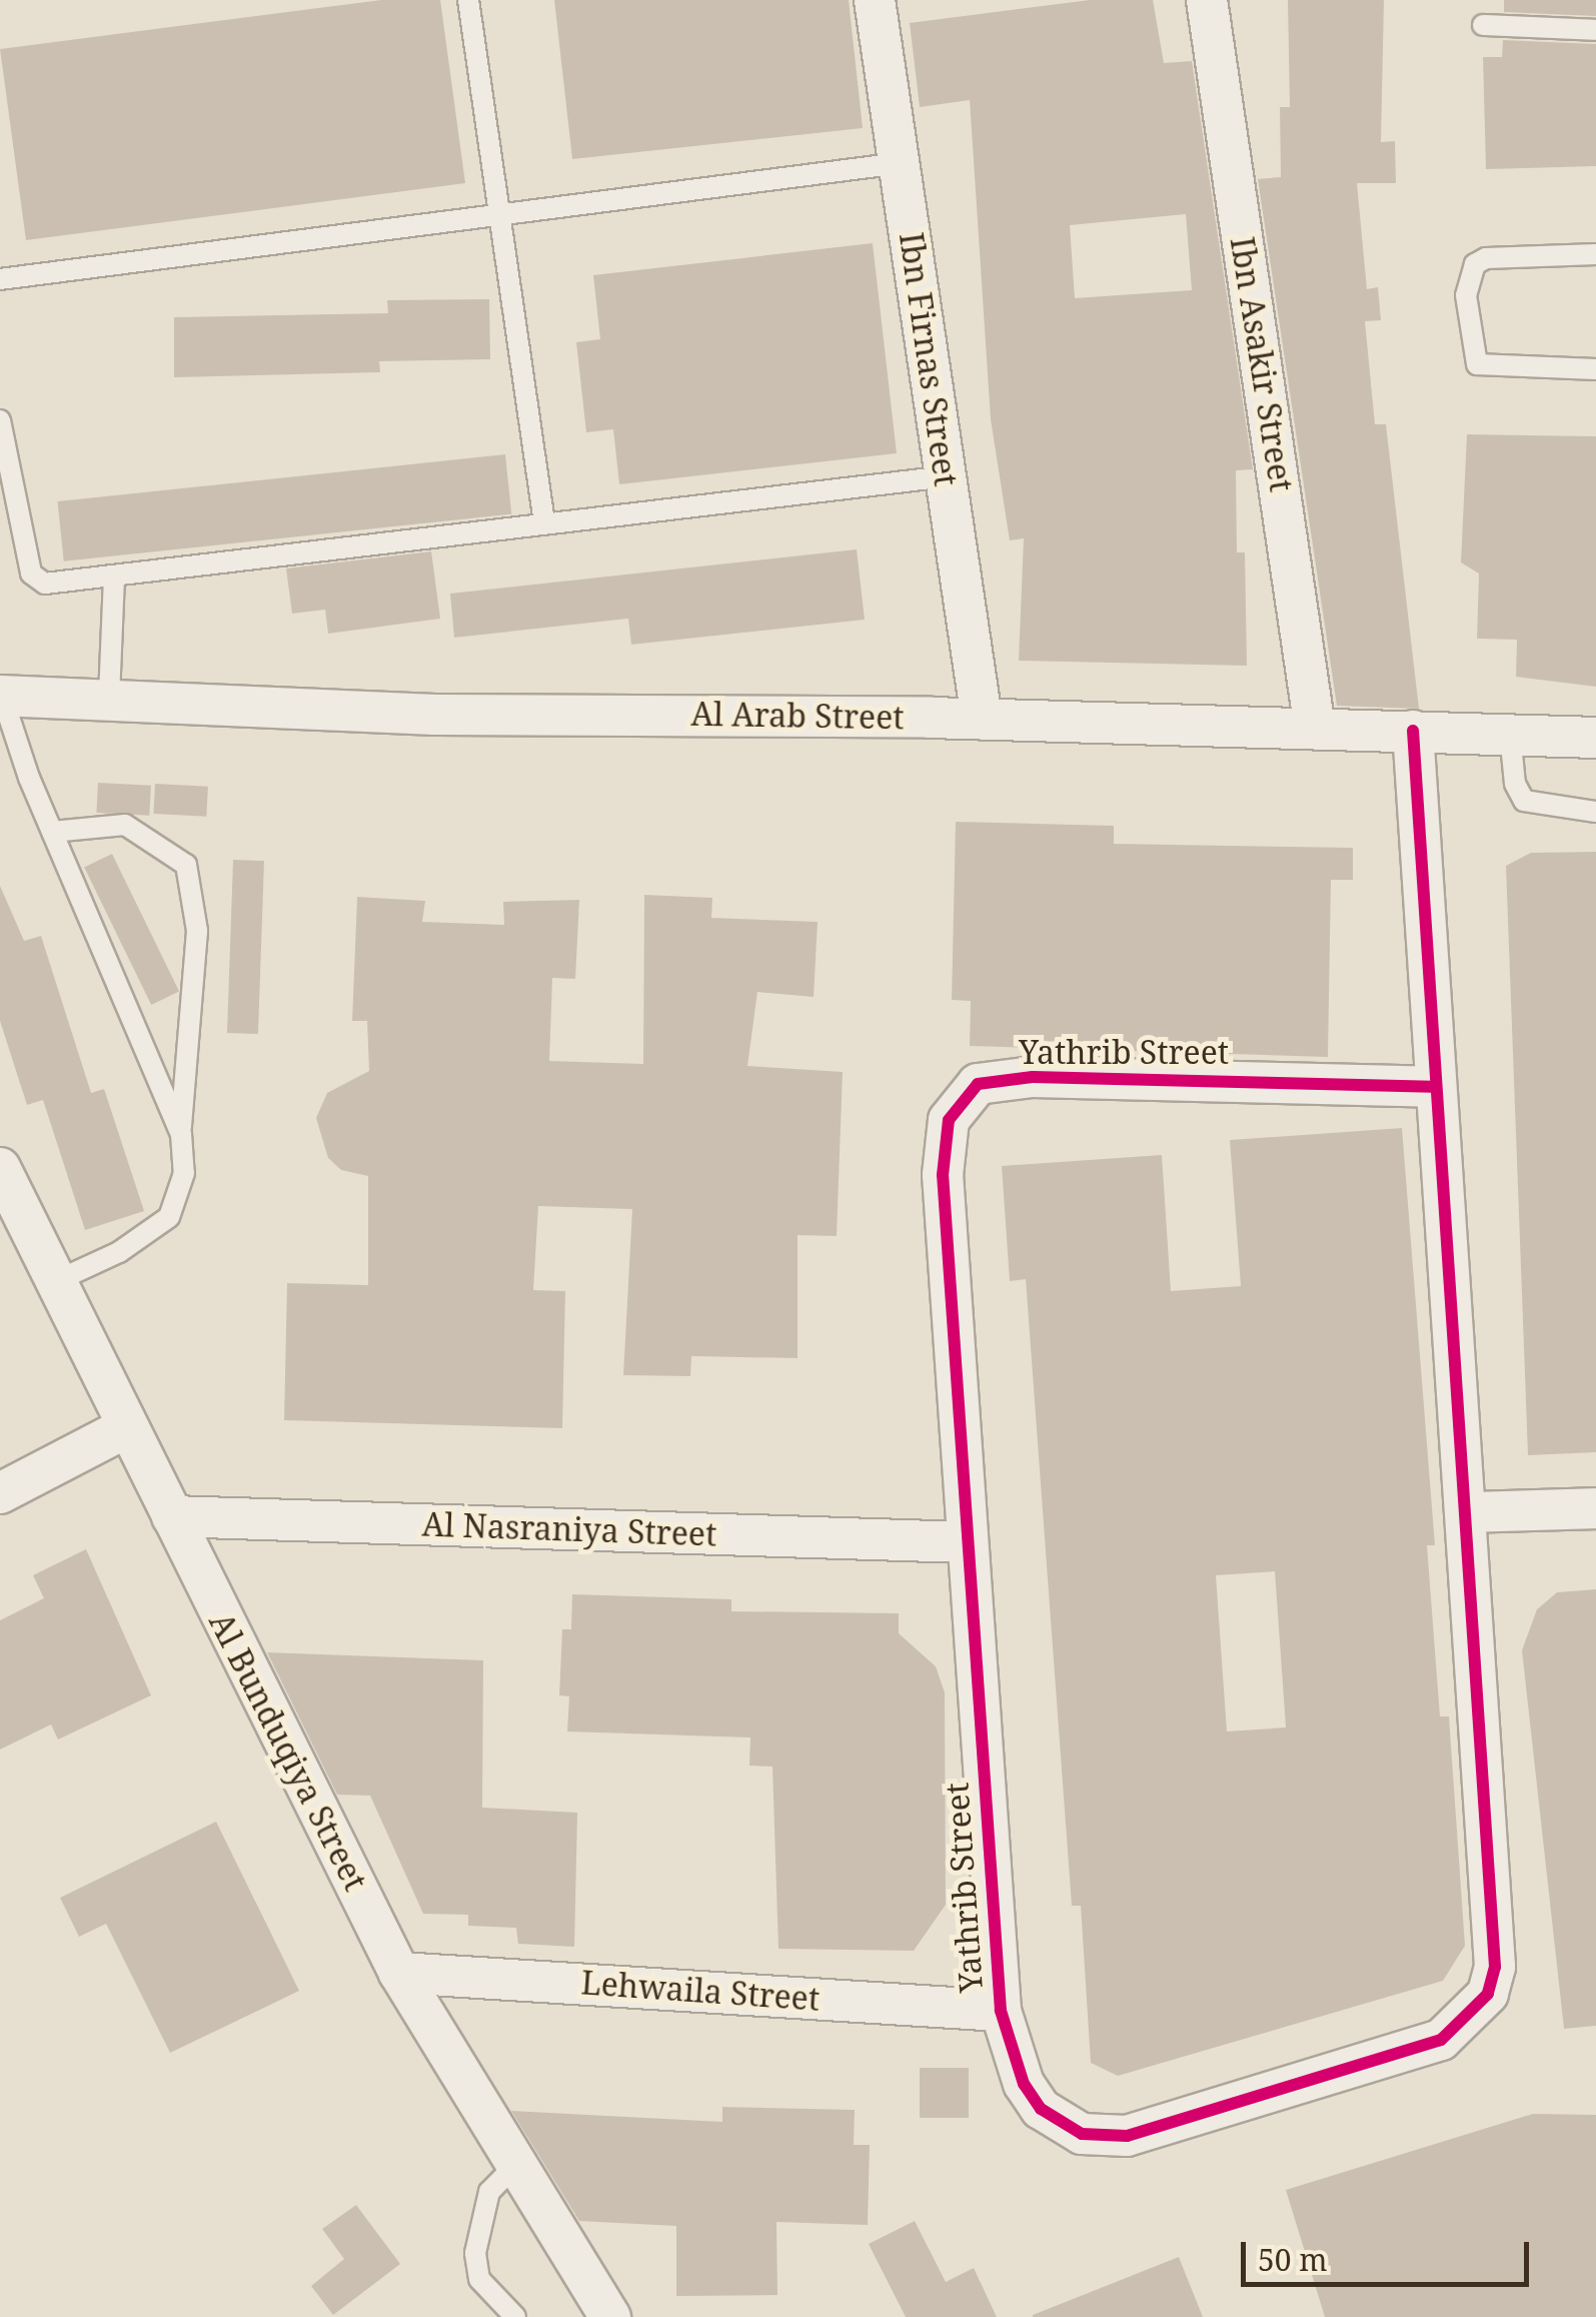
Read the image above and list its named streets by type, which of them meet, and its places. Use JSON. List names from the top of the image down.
{
  "streets": {
    "street": [
      "Ibn Firnas Street",
      "Ibn Asakir Street",
      "Al Arab Street",
      "Yathrib Street",
      "Al Nasraniya Street",
      "Al Bunduqiya Street",
      "Lehwaila Street"
    ]
  },
  "crossings": [
    ["Ibn Firnas Street", "Al Arab Street"],
    ["Ibn Asakir Street", "Al Arab Street"],
    ["Al Arab Street", "Yathrib Street"],
    ["Yathrib Street", "Al Nasraniya Street"],
    ["Yathrib Street", "Lehwaila Street"],
    ["Al Nasraniya Street", "Al Bunduqiya Street"],
    ["Al Bunduqiya Street", "Lehwaila Street"]
  ],
  "scale_bar": "50 m"
}
